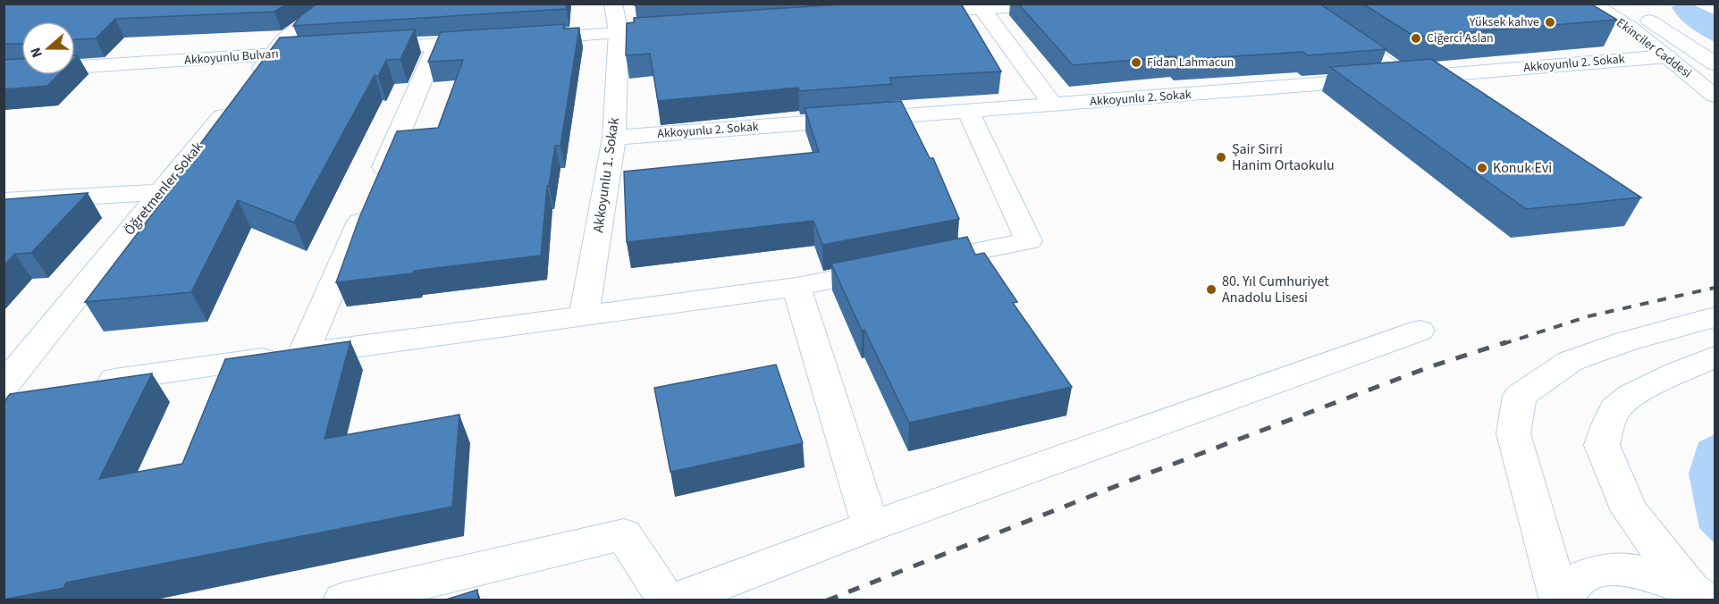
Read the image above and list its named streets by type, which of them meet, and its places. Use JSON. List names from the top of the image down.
{
  "streets": {
    "street": [
      "Ekinciler Caddesi",
      "Akkoyunlu Bulvarı",
      "Akkoyunlu 2. Sokak",
      "Akkoyunlu 1. Sokak",
      "Öğretmenler Sokak"
    ]
  },
  "crossings": [
    ["Ekinciler Caddesi", "Akkoyunlu 2. Sokak"],
    ["Akkoyunlu Bulvarı", "Öğretmenler Sokak"],
    ["Akkoyunlu 2. Sokak", "Akkoyunlu 1. Sokak"]
  ],
  "places": [
    "Yüksek kahve",
    "Ciğerci Aslan",
    "Fidan Lahmacun",
    "Şair Sirri Hanim Ortaokulu",
    "Konuk Evi",
    "80. Yıl Cumhuriyet Anadolu Lisesi"
  ],
  "north": "left"
}
